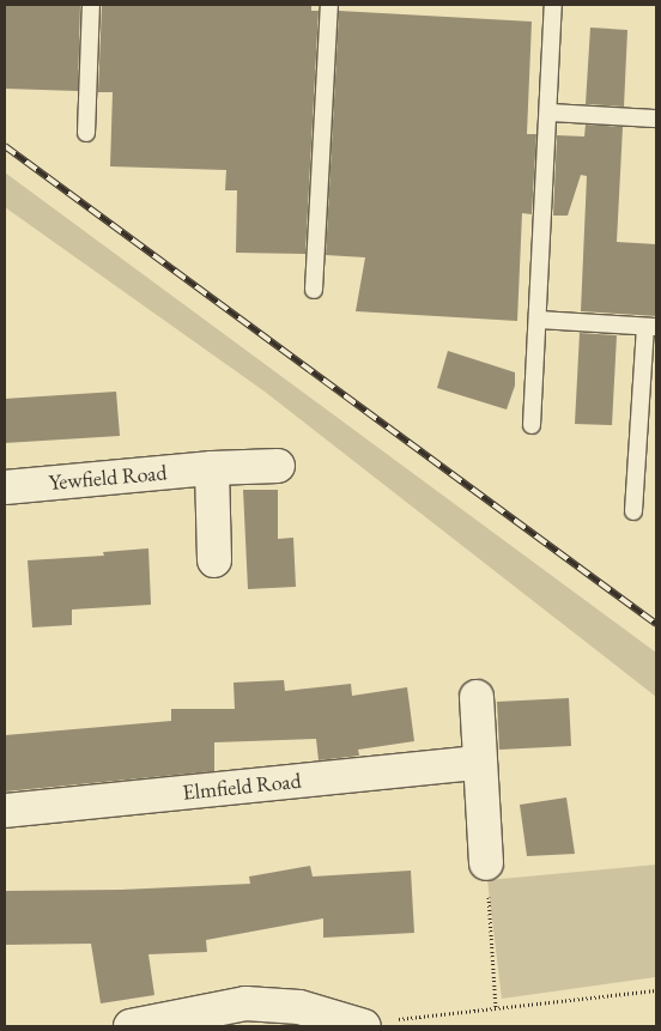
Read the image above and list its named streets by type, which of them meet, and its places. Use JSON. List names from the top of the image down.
{
  "streets": {
    "street": ["Yewfield Road", "Elmfield Road"]
  }
}
